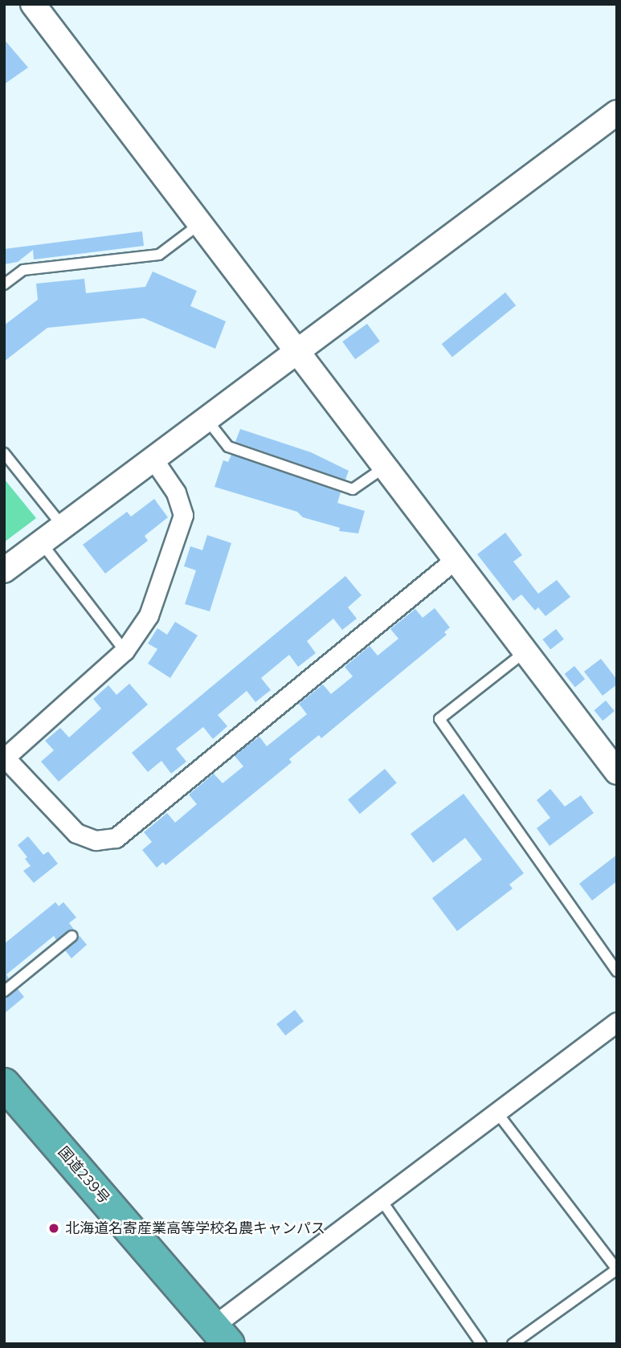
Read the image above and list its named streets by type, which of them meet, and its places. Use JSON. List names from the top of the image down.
{
  "streets": {
    "highway": ["国道239号"]
  },
  "places": ["北海道名寄産業高等学校名農キャンパス"]
}
